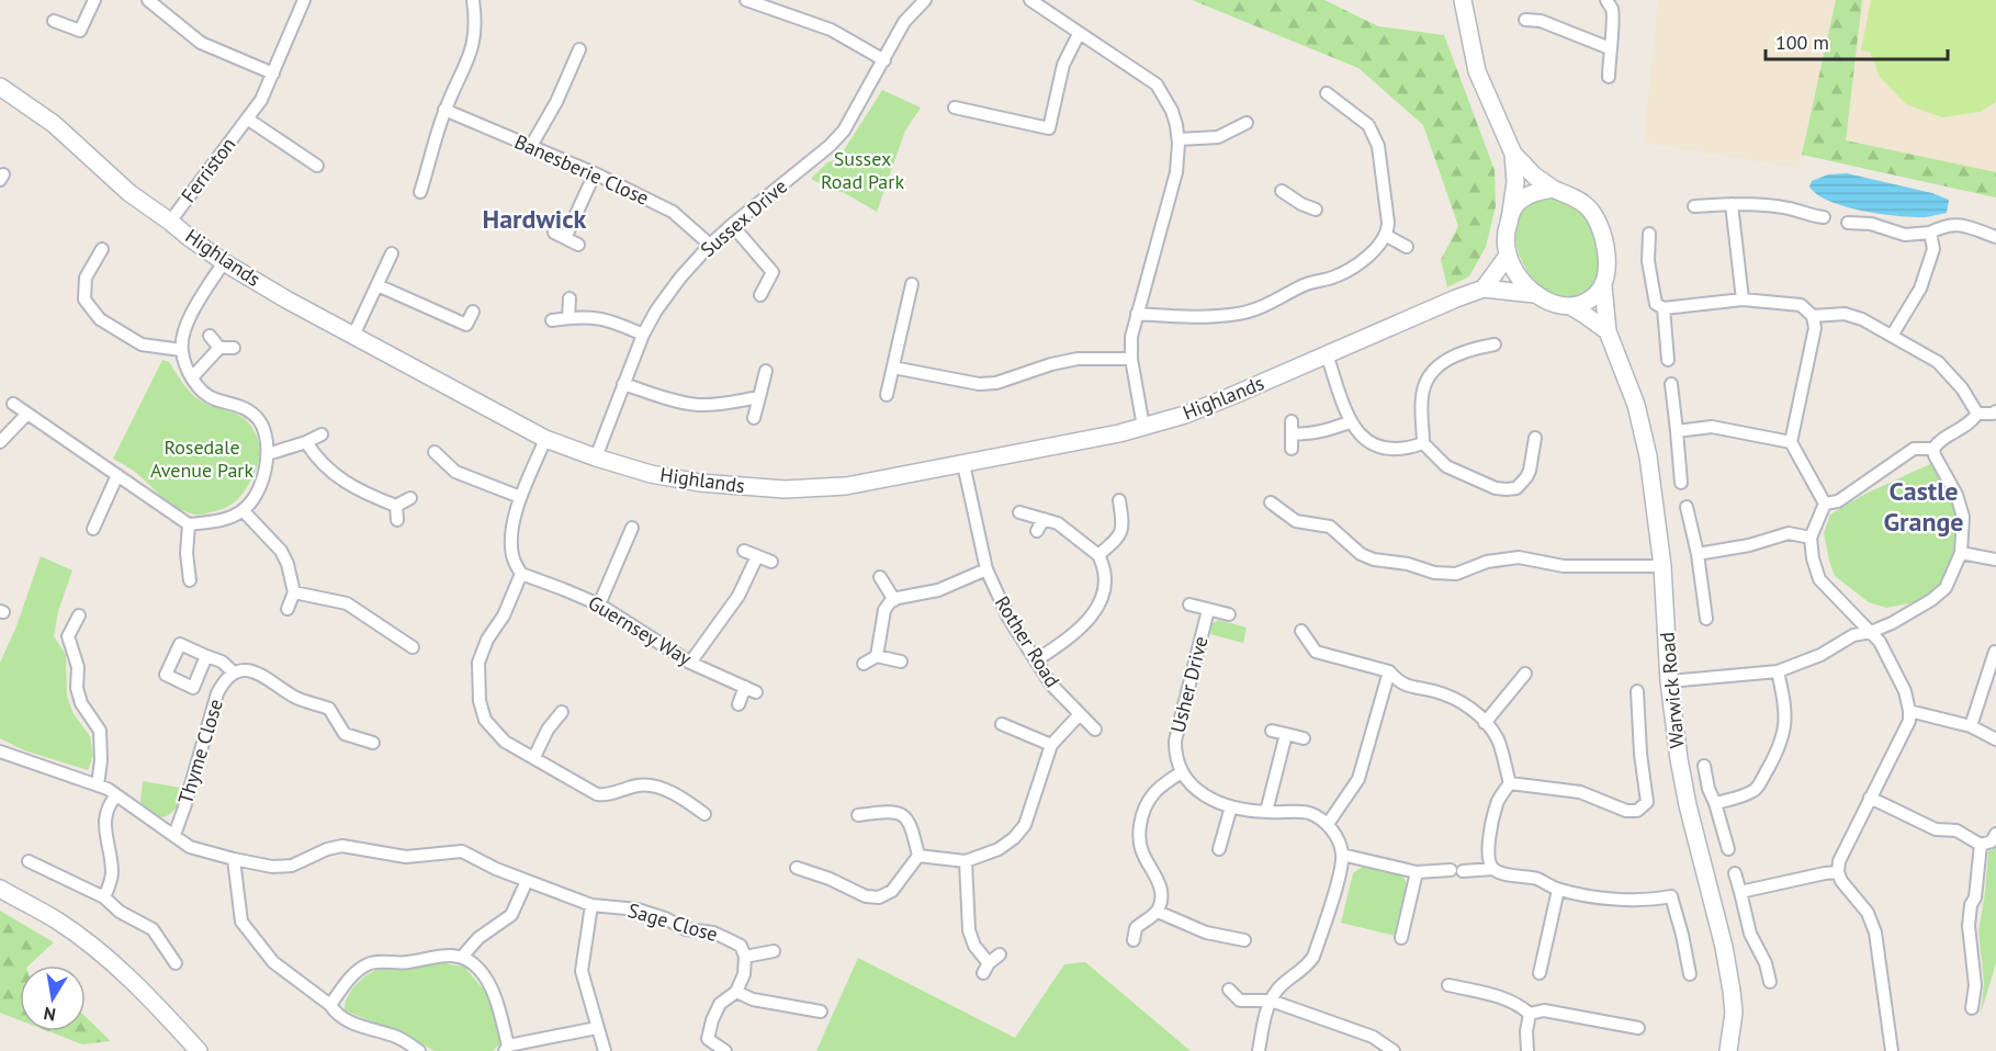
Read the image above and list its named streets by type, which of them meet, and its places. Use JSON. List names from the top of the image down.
{
  "streets": {
    "street": [
      "Ferriston",
      "Banesberie Close",
      "Sussex Drive",
      "Highlands",
      "Guernsey Way",
      "Rother Road",
      "Usher Drive",
      "Warwick Road",
      "Thyme Close",
      "Sage Close"
    ]
  },
  "crossings": [
    ["Ferriston", "Highlands"],
    ["Banesberie Close", "Sussex Drive"],
    ["Sussex Drive", "Highlands"],
    ["Highlands", "Rother Road"],
    ["Highlands", "Warwick Road"],
    ["Thyme Close", "Sage Close"]
  ],
  "districts": ["Hardwick", "Castle Grange"],
  "parks": ["Sussex Road Park", "Rosedale Avenue Park"],
  "scale_bar": "100 m",
  "north": "bottom"
}
